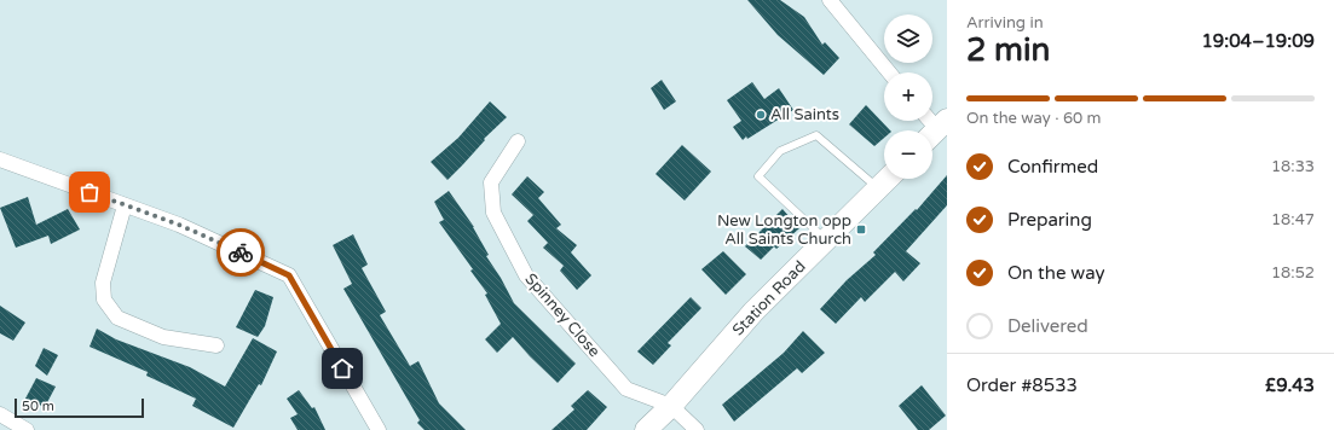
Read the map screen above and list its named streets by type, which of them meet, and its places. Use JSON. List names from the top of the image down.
{
  "streets": {
    "street": ["Station Road", "Spinney Close"]
  },
  "crossings": [
    ["Station Road", "Spinney Close"]
  ],
  "places": {
    "other": ["All Saints"],
    "transit": ["New Longton opp All Saints Church"]
  },
  "scale_bar": "50 m",
  "page": {
    "heading": ["2 min", "Arriving in", "19:04–19:09"],
    "panel": ["Order #8533", "£9.43"],
    "map_buttons": ["+", "−"],
    "bar": "On the way · 60 m",
    "list": [
      ["Confirmed", "18:33"],
      ["Preparing", "18:47"],
      ["On the way", "18:52"],
      "Delivered"
    ],
    "scale": "50 m"
  }
}
